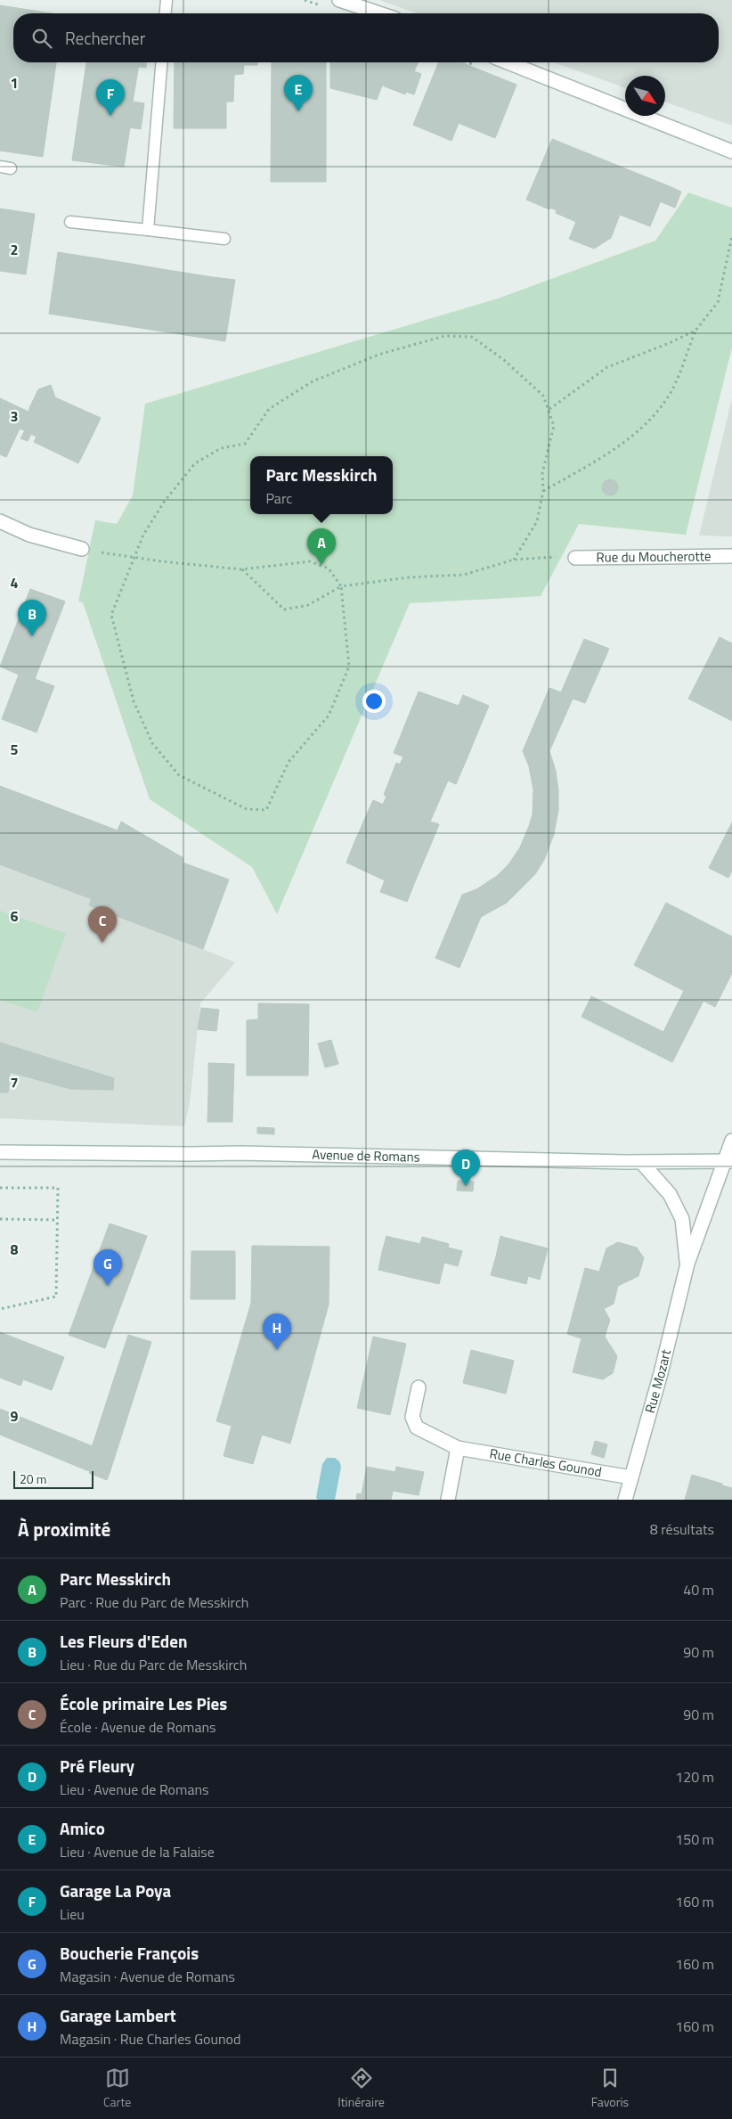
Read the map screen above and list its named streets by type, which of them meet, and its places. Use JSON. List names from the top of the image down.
{
  "streets": {
    "street": [
      "Rue du Moucherotte",
      "Avenue de Romans",
      "Rue Mozart",
      "Rue Charles Gounod"
    ]
  },
  "crossings": [
    ["Avenue de Romans", "Rue Mozart"],
    ["Rue Mozart", "Rue Charles Gounod"]
  ],
  "scale_bar": "20 m",
  "north": "bottom right",
  "page": {
    "search": "Rechercher",
    "pins": [
      "E",
      "F",
      "A",
      "B",
      "C",
      "D",
      "G",
      "H"
    ],
    "popup": ["Parc Messkirch", "Parc"],
    "scale": "20 m",
    "heading": ["À proximité", "8 résultats"],
    "list": [
      {
        "mark": "A",
        "name": "Parc Messkirch",
        "note": "Parc · Rue du Parc de Messkirch",
        "value": "40 m"
      },
      {
        "mark": "B",
        "name": "Les Fleurs d'Eden",
        "note": "Lieu · Rue du Parc de Messkirch",
        "value": "90 m"
      },
      {
        "mark": "C",
        "name": "École primaire Les Pies",
        "note": "École · Avenue de Romans",
        "value": "90 m"
      },
      {
        "mark": "D",
        "name": "Pré Fleury",
        "note": "Lieu · Avenue de Romans",
        "value": "120 m"
      },
      {
        "mark": "E",
        "name": "Amico",
        "note": "Lieu · Avenue de la Falaise",
        "value": "150 m"
      },
      {
        "mark": "F",
        "name": "Garage La Poya",
        "note": "Lieu",
        "value": "160 m"
      },
      {
        "mark": "G",
        "name": "Boucherie François",
        "note": "Magasin · Avenue de Romans",
        "value": "160 m"
      },
      {
        "mark": "H",
        "name": "Garage Lambert",
        "note": "Magasin · Rue Charles Gounod",
        "value": "160 m"
      }
    ],
    "nav": ["Carte", "Itinéraire", "Favoris"]
  },
  "grid": {
    "rows": [
      "1",
      "2",
      "3",
      "4",
      "5",
      "6",
      "7",
      "8",
      "9"
    ]
  }
}
